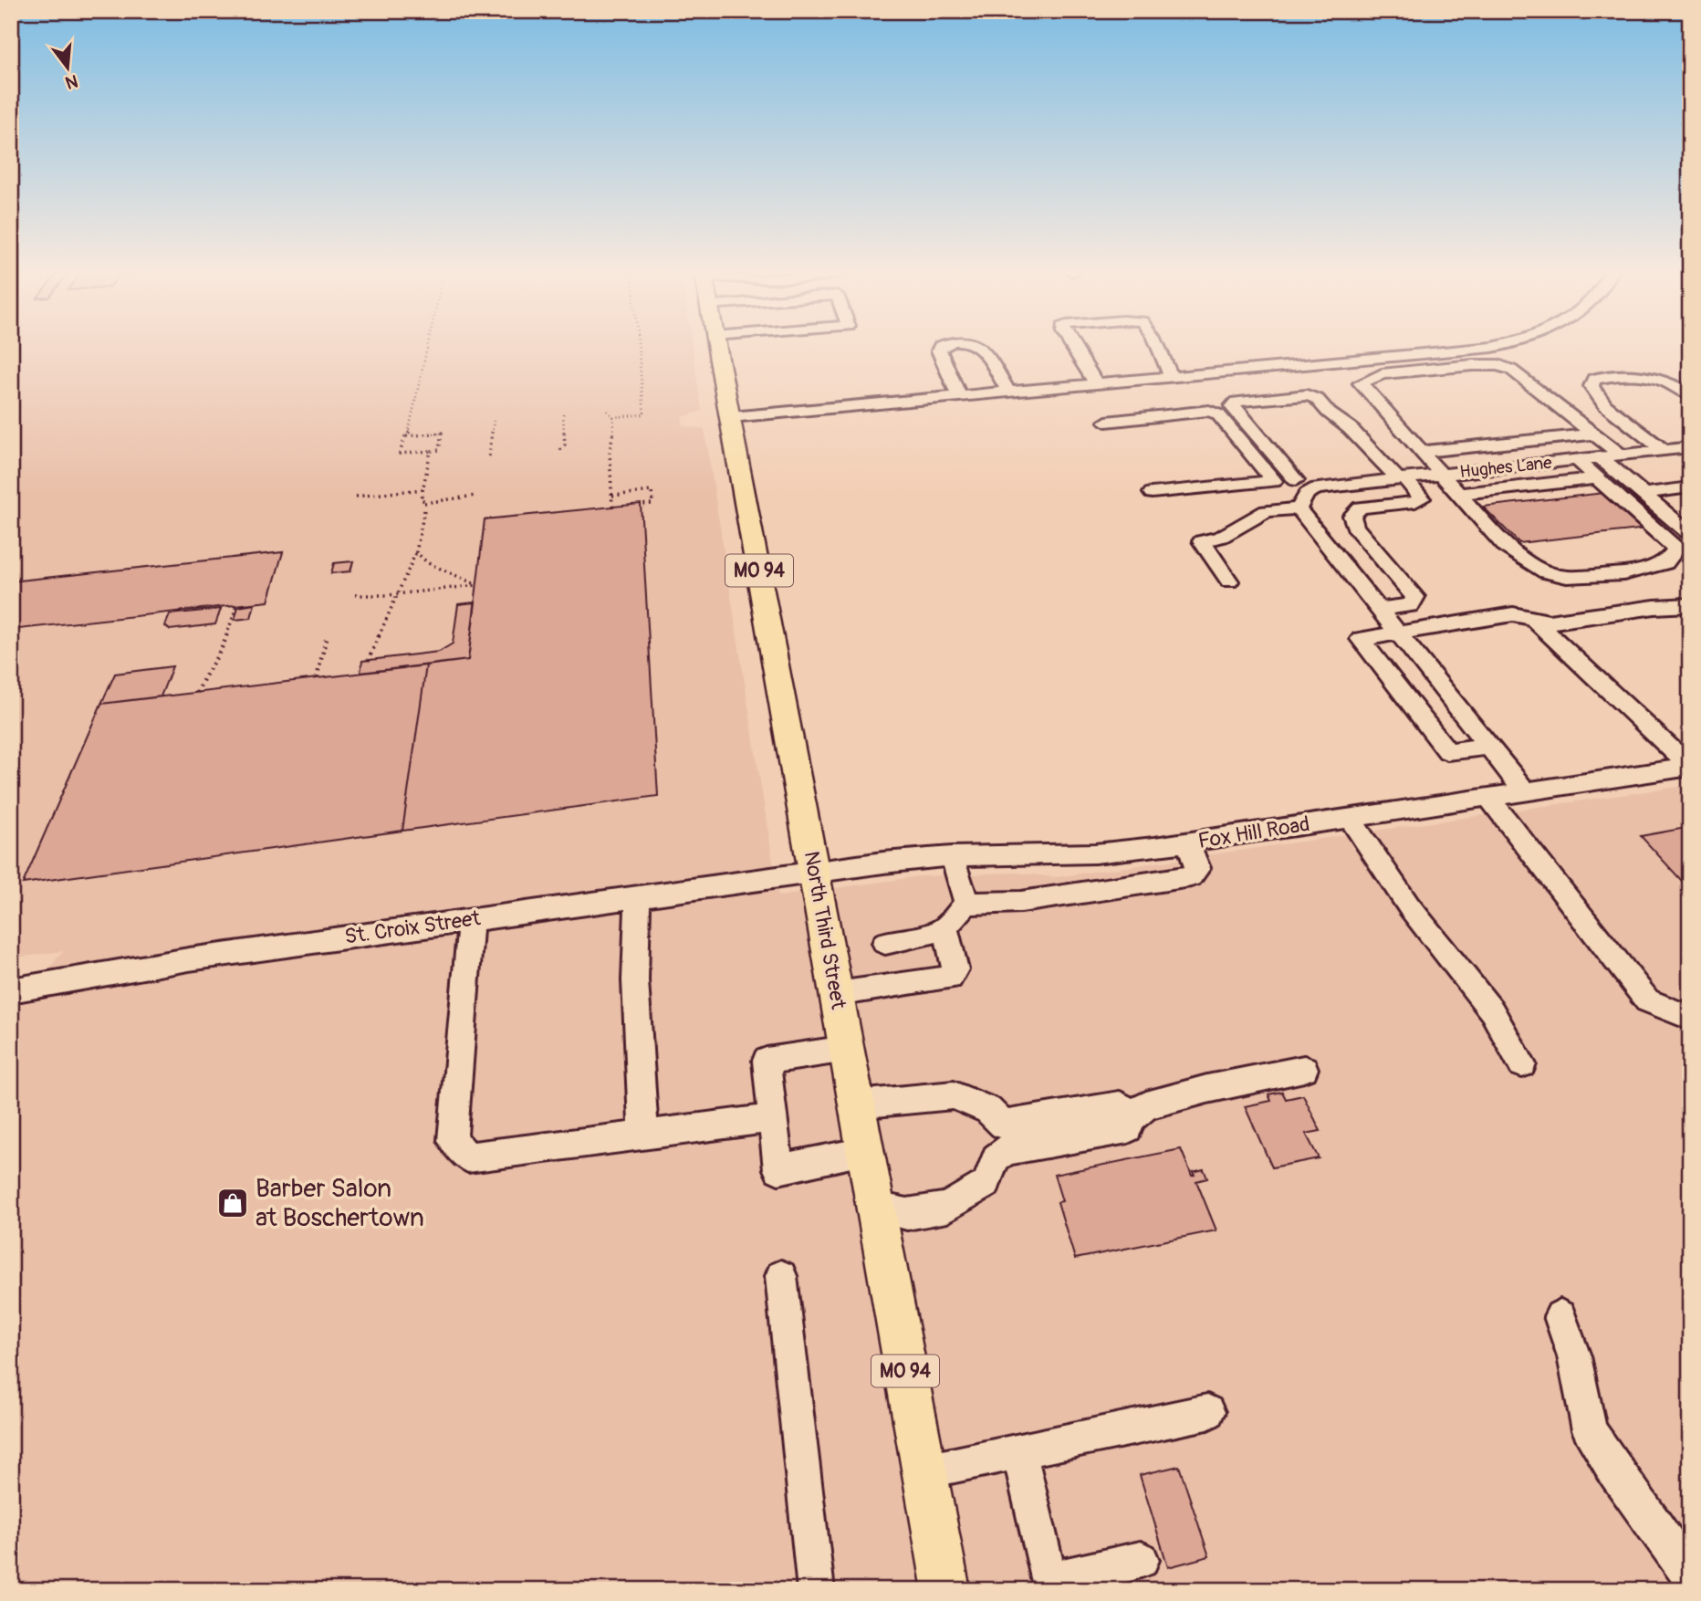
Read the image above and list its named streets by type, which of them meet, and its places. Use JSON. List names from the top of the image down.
{
  "streets": {
    "main road": ["MO 94", "North Third Street"],
    "street": ["Hughes Lane", "Fox Hill Road", "St. Croix Street"]
  },
  "crossings": [
    ["Fox Hill Road", "St. Croix Street"],
    ["Fox Hill Road", "North Third Street"],
    ["St. Croix Street", "North Third Street"]
  ],
  "places": {
    "shop": ["Barber Salon at Boschertown"]
  },
  "north": "bottom"
}
